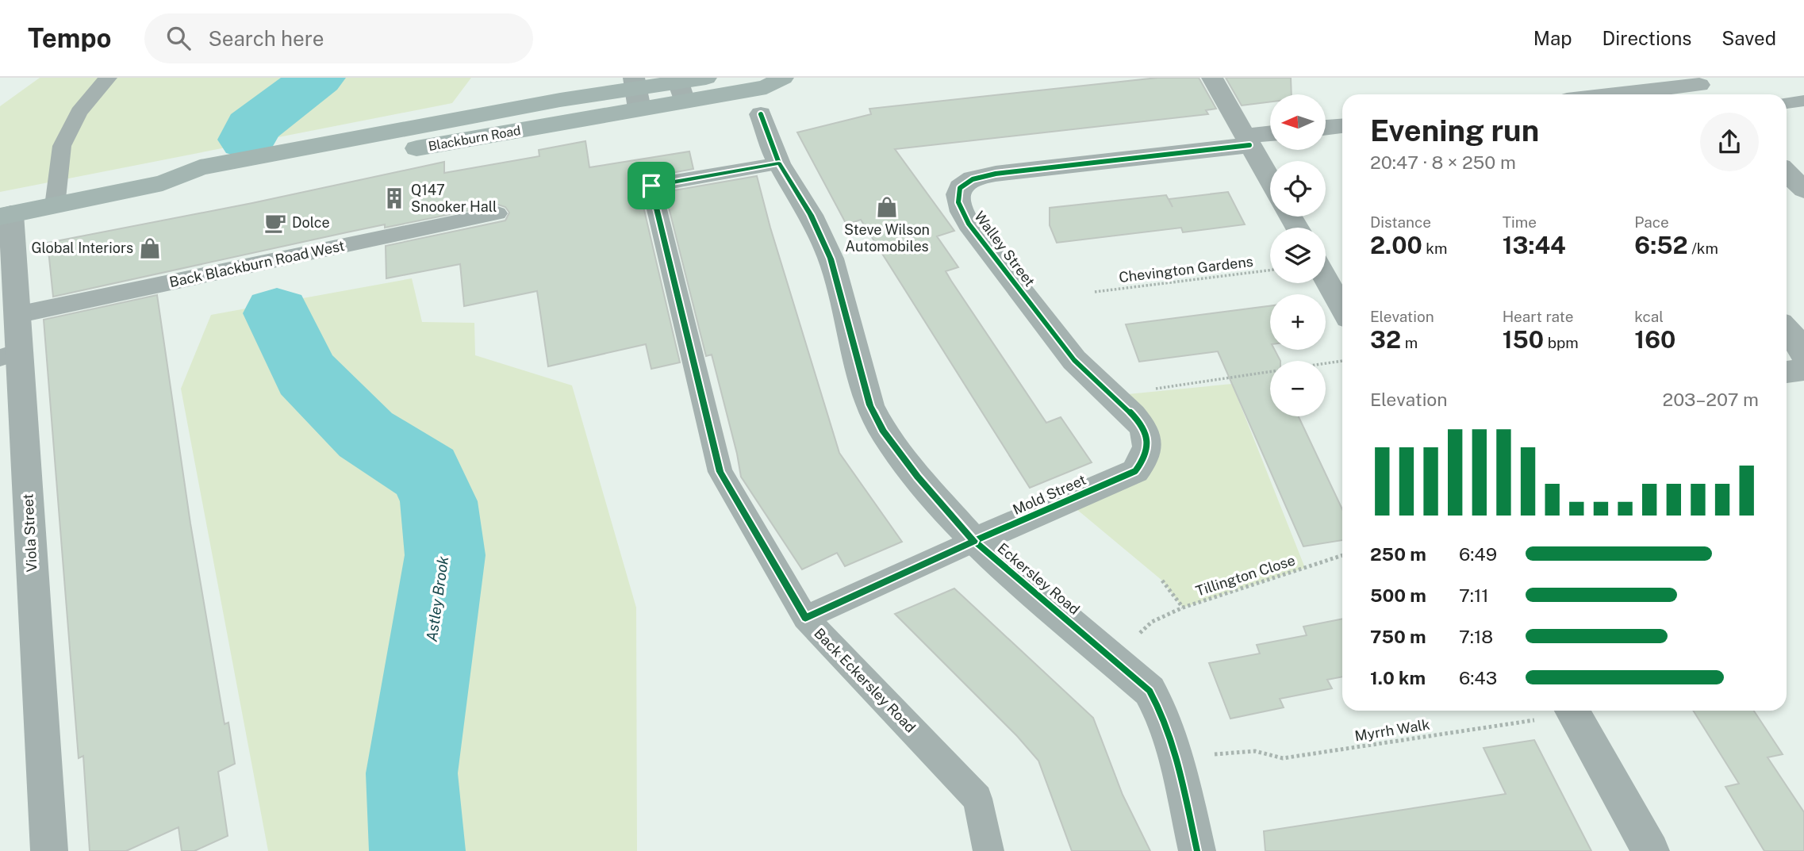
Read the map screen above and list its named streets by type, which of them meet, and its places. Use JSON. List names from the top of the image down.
{
  "streets": {
    "highway": ["Blackburn Road"],
    "street": [
      "Walley Street",
      "Mold Street",
      "Viola Street",
      "Eckersley Road"
    ],
    "lane": ["Back Blackburn Road West", "Back Eckersley Road"],
    "path": ["Chevington Gardens", "Tillington Close", "Myrrh Walk"]
  },
  "crossings": [
    ["Blackburn Road", "Viola Street"],
    ["Walley Street", "Mold Street"],
    ["Back Blackburn Road West", "Viola Street"],
    ["Mold Street", "Eckersley Road"],
    ["Mold Street", "Back Eckersley Road"],
    ["Eckersley Road", "Back Eckersley Road"]
  ],
  "water": ["Astley Brook"],
  "places": {
    "building": ["Q147 Snooker Hall"],
    "shop": ["Steve Wilson Automobiles", "Global Interiors"],
    "cafe": ["Dolce"]
  },
  "north": "left",
  "page": {
    "header": "Tempo",
    "search": "Search here",
    "nav": ["Map", "Directions", "Saved"],
    "map_buttons": ["+", "−"],
    "heading": ["Evening run", "20:47 · 8 × 250 m"],
    "stats": [
      ["Distance", "2.00 km"],
      ["Time", "13:44"],
      ["Pace", "6:52 /km"],
      ["Elevation", "32 m"],
      ["Heart rate", "150 bpm"],
      ["kcal", "160"]
    ],
    "chart": ["Elevation", "203–207 m"],
    "list": [
      {
        "name": "250 m",
        "note": "6:49"
      },
      {
        "name": "500 m",
        "note": "7:11"
      },
      {
        "name": "750 m",
        "note": "7:18"
      },
      {
        "name": "1.0 km",
        "note": "6:43"
      }
    ]
  }
}
